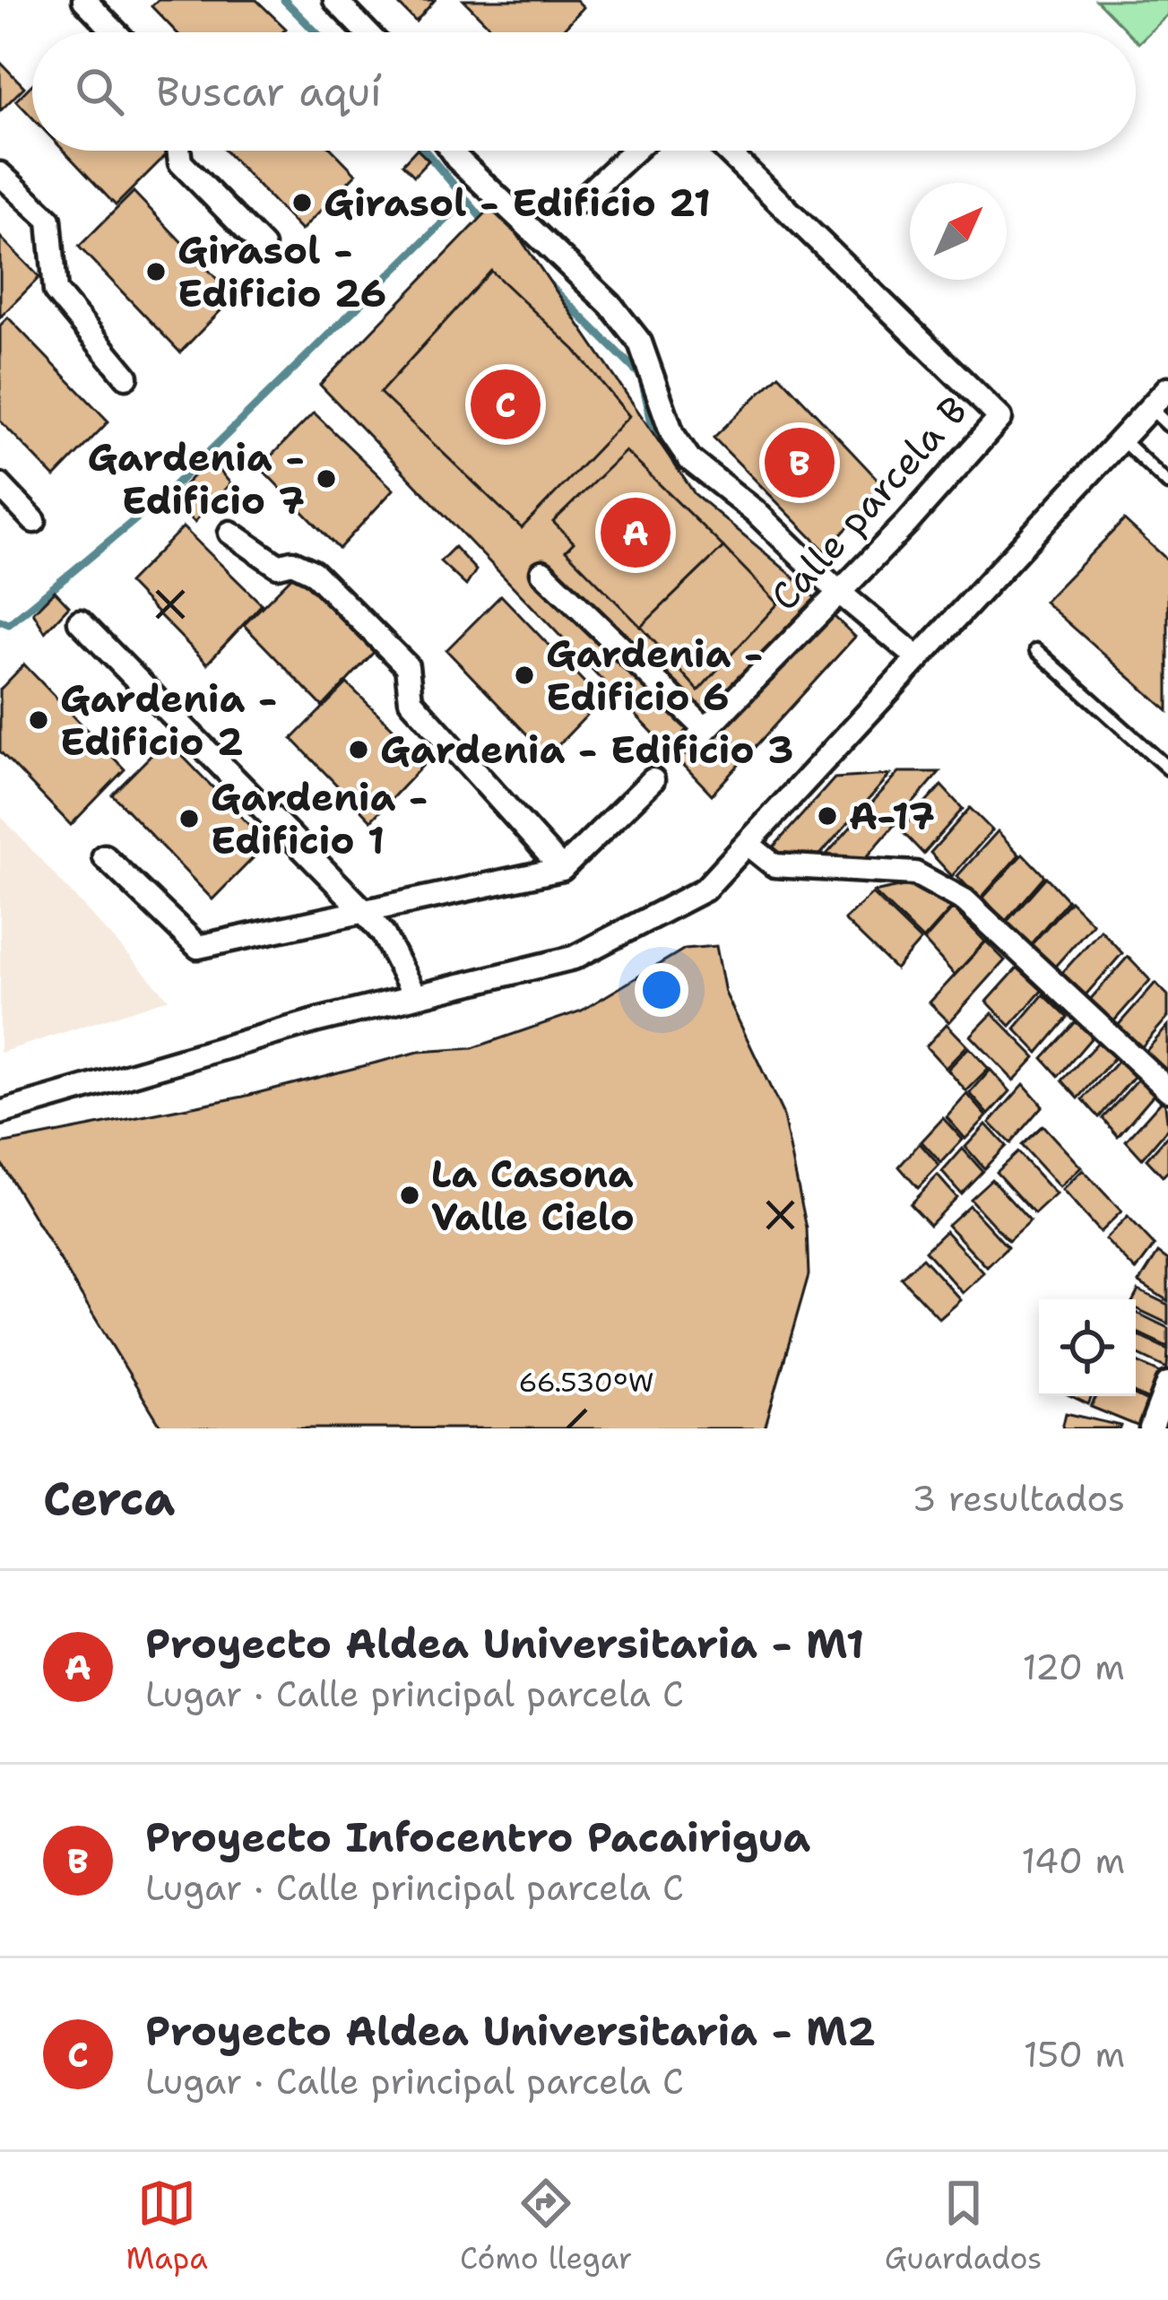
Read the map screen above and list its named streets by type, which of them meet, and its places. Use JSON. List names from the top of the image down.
{
  "streets": {
    "street": ["Calle parcela B"]
  },
  "places": [
    "Girasol - Edificio 21",
    "Girasol - Edificio 26",
    "Gardenia - Edificio 7",
    "Gardenia - Edificio 6",
    "Gardenia - Edificio 2",
    "Gardenia - Edificio 3",
    "A-17",
    "Gardenia - Edificio 1",
    "La Casona Valle Cielo"
  ],
  "north": "top right",
  "page": {
    "search": "Buscar aquí",
    "pins": ["C", "B", "A"],
    "heading": ["Cerca", "3 resultados"],
    "list": [
      {
        "mark": "A",
        "name": "Proyecto Aldea Universitaria - M1",
        "note": "Lugar · Calle principal parcela C",
        "value": "120 m"
      },
      {
        "mark": "B",
        "name": "Proyecto Infocentro Pacairigua",
        "note": "Lugar · Calle principal parcela C",
        "value": "140 m"
      },
      {
        "mark": "C",
        "name": "Proyecto Aldea Universitaria - M2",
        "note": "Lugar · Calle principal parcela C",
        "value": "150 m"
      }
    ],
    "nav": ["Mapa", "Cómo llegar", "Guardados"]
  },
  "coordinates": ["66.530°W"]
}
